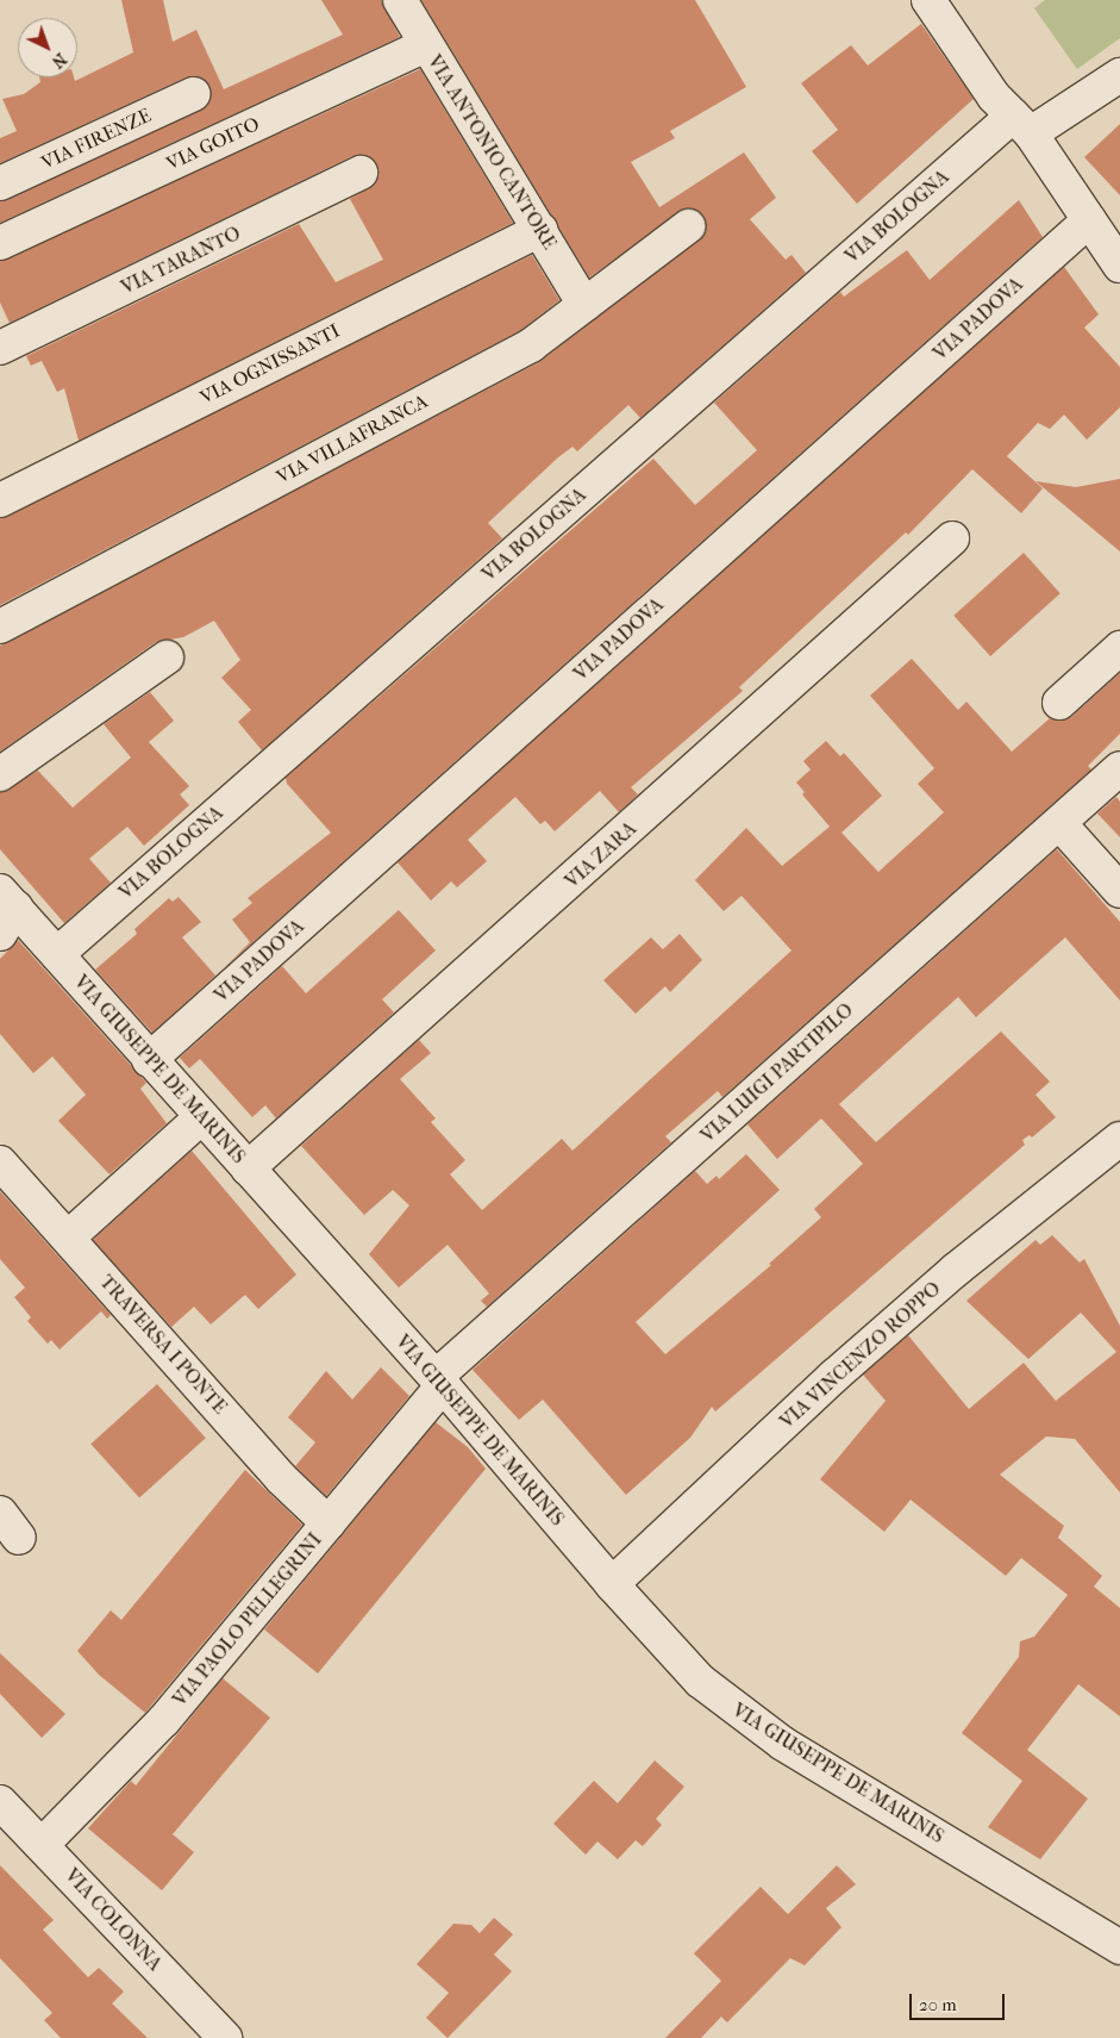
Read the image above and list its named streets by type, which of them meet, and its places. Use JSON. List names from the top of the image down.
{
  "streets": {
    "street": [
      "VIA FIRENZE",
      "VIA GOITO",
      "VIA ANTONIO CANTORE",
      "VIA BOLOGNA",
      "VIA TARANTO",
      "VIA PADOVA",
      "VIA OGNISSANTI",
      "VIA VILLAFRANCA",
      "VIA ZARA",
      "VIA GIUSEPPE DE MARINIS",
      "VIA LUIGI PARTIPILO",
      "TRAVERSA I PONTE",
      "VIA VINCENZO ROPPO",
      "VIA PAOLO PELLEGRINI",
      "VIA COLONNA"
    ]
  },
  "crossings": [
    ["VIA GOITO", "VIA ANTONIO CANTORE"],
    ["VIA ANTONIO CANTORE", "VIA OGNISSANTI"],
    ["VIA ANTONIO CANTORE", "VIA VILLAFRANCA"],
    ["VIA BOLOGNA", "VIA GIUSEPPE DE MARINIS"],
    ["VIA PADOVA", "VIA GIUSEPPE DE MARINIS"],
    ["VIA ZARA", "VIA GIUSEPPE DE MARINIS"],
    ["VIA GIUSEPPE DE MARINIS", "VIA LUIGI PARTIPILO"],
    ["VIA GIUSEPPE DE MARINIS", "VIA VINCENZO ROPPO"],
    ["VIA GIUSEPPE DE MARINIS", "VIA PAOLO PELLEGRINI"],
    ["VIA LUIGI PARTIPILO", "VIA PAOLO PELLEGRINI"],
    ["TRAVERSA I PONTE", "VIA PAOLO PELLEGRINI"],
    ["VIA PAOLO PELLEGRINI", "VIA COLONNA"]
  ],
  "scale_bar": "20 m",
  "north": "bottom right"
}
